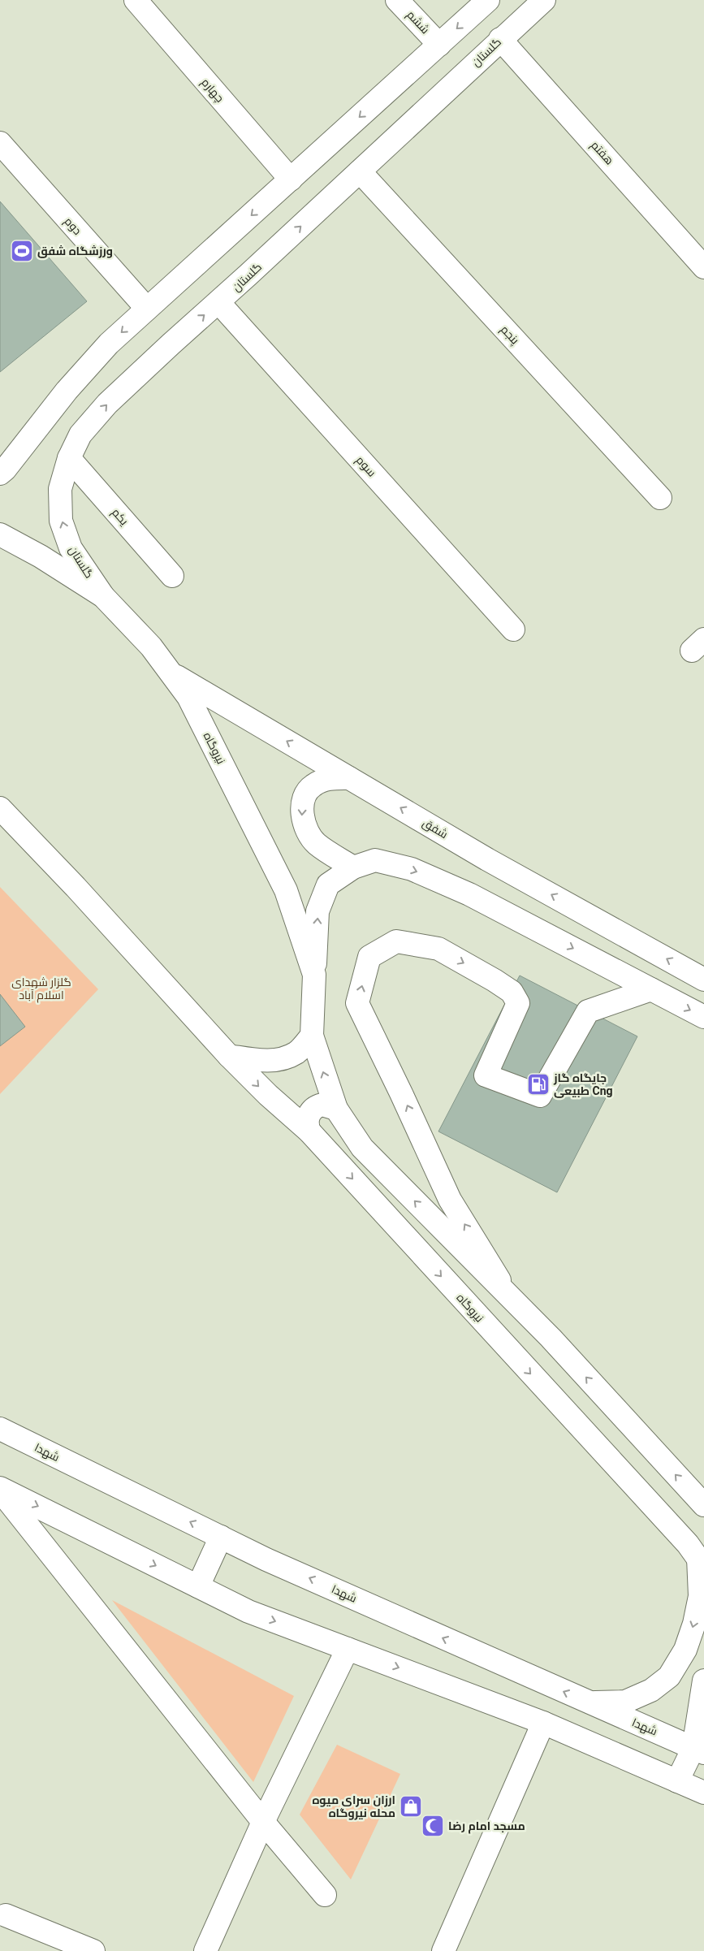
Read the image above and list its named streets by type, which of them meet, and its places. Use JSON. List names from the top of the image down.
{
  "streets": {
    "main road": [
      "ششم",
      "گلستان",
      "چهارم",
      "هفتم",
      "دوم",
      "پنجم",
      "سوم",
      "یکم",
      "نیروگاه",
      "شفق",
      "شهدا"
    ]
  },
  "crossings": [
    ["گلستان", "هفتم"],
    ["گلستان", "پنجم"],
    ["گلستان", "سوم"],
    ["گلستان", "یکم"],
    ["گلستان", "نیروگاه"],
    ["نیروگاه", "شفق"]
  ],
  "parks": ["گلزار شهدای اسلام آباد"],
  "places": {
    "sports": ["ورزشگاه شفق"],
    "fuel station": ["جایگاه گاز طبیعی Cng"],
    "shop": ["ارزان سرای میوه محله نیروگاه"],
    "mosque": ["مسجد امام رضا"]
  }
}
